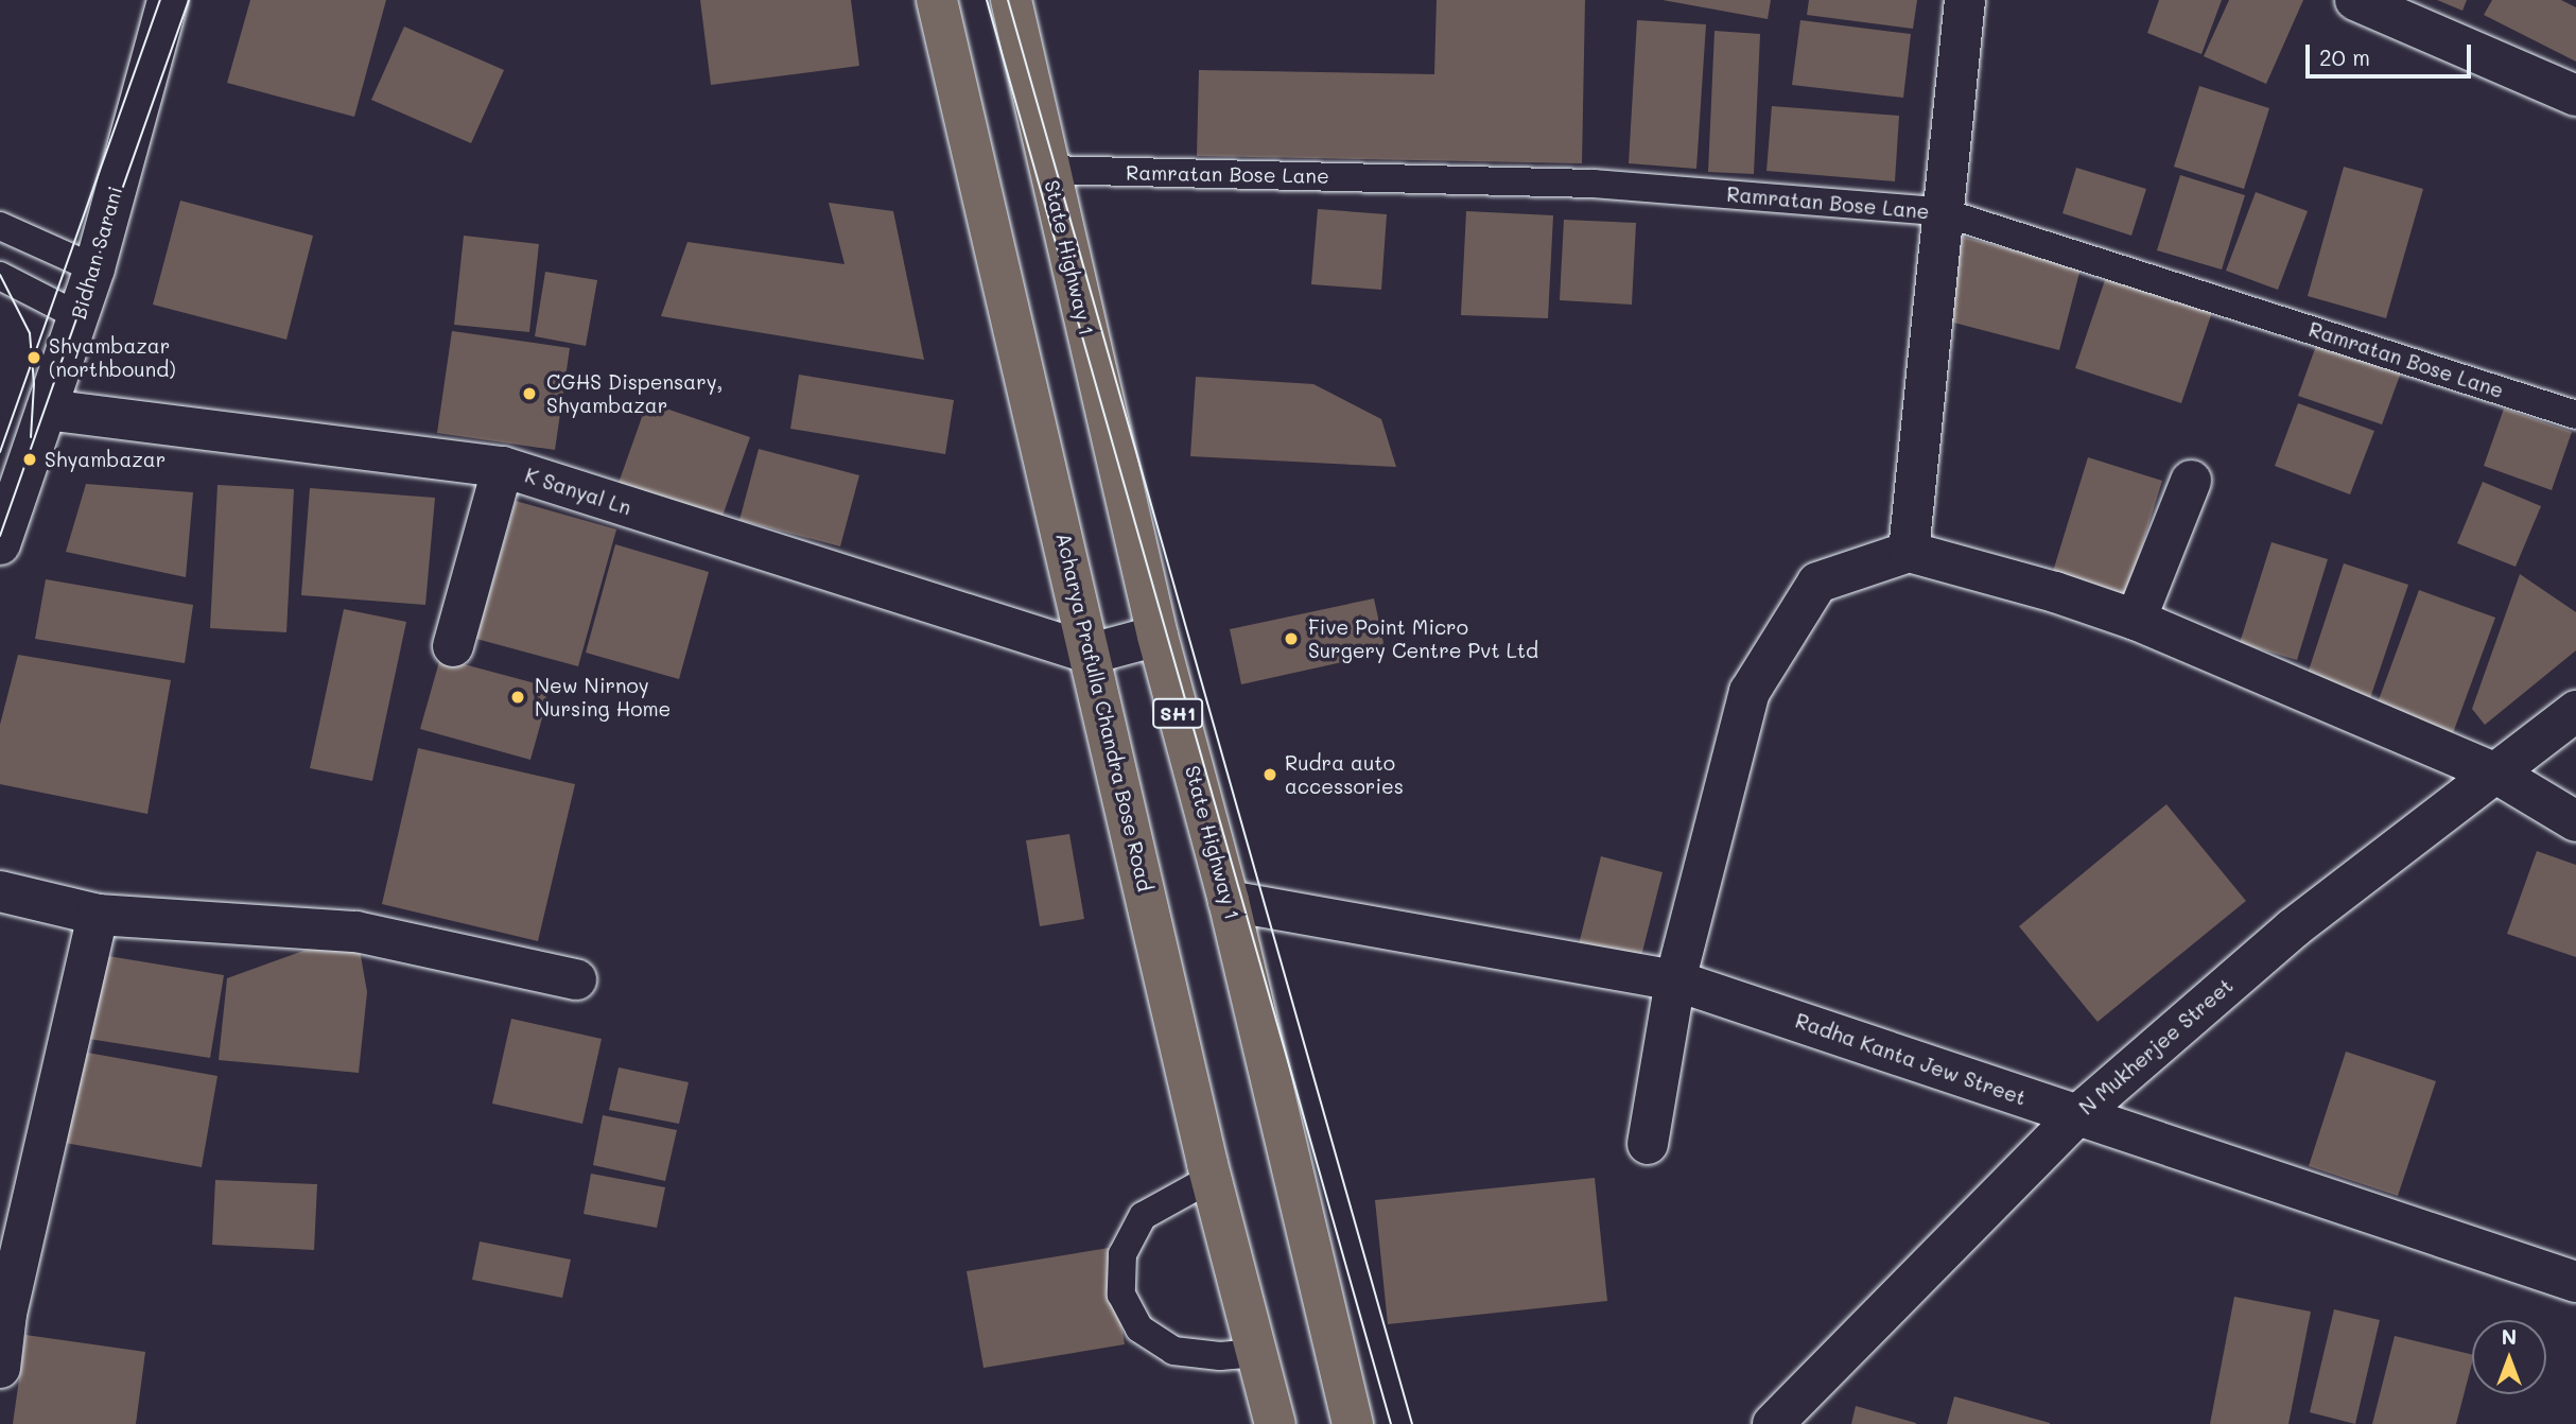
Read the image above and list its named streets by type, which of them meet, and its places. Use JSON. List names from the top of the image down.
{
  "streets": {
    "main road": ["State Highway 1", "Acharya Prafulla Chandra Bose Road", "SH1"],
    "street": [
      "Bidhan Sarani",
      "K Sanyal Ln",
      "N Mukherjee Street",
      "Radha Kanta Jew Street"
    ],
    "lane": ["Ramratan Bose Lane"]
  },
  "crossings": [
    ["Ramratan Bose Lane", "State Highway 1"],
    ["Bidhan Sarani", "K Sanyal Ln"],
    ["State Highway 1", "Radha Kanta Jew Street"],
    ["K Sanyal Ln", "Acharya Prafulla Chandra Bose Road"],
    ["N Mukherjee Street", "Radha Kanta Jew Street"]
  ],
  "places": [
    "Shyambazar (northbound)",
    "CGHS Dispensary, Shyambazar",
    "Shyambazar",
    "Five Point Micro Surgery Centre Pvt Ltd",
    "New Nirnoy Nursing Home",
    "Rudra auto accessories"
  ],
  "scale_bar": "20 m",
  "north": "top"
}
